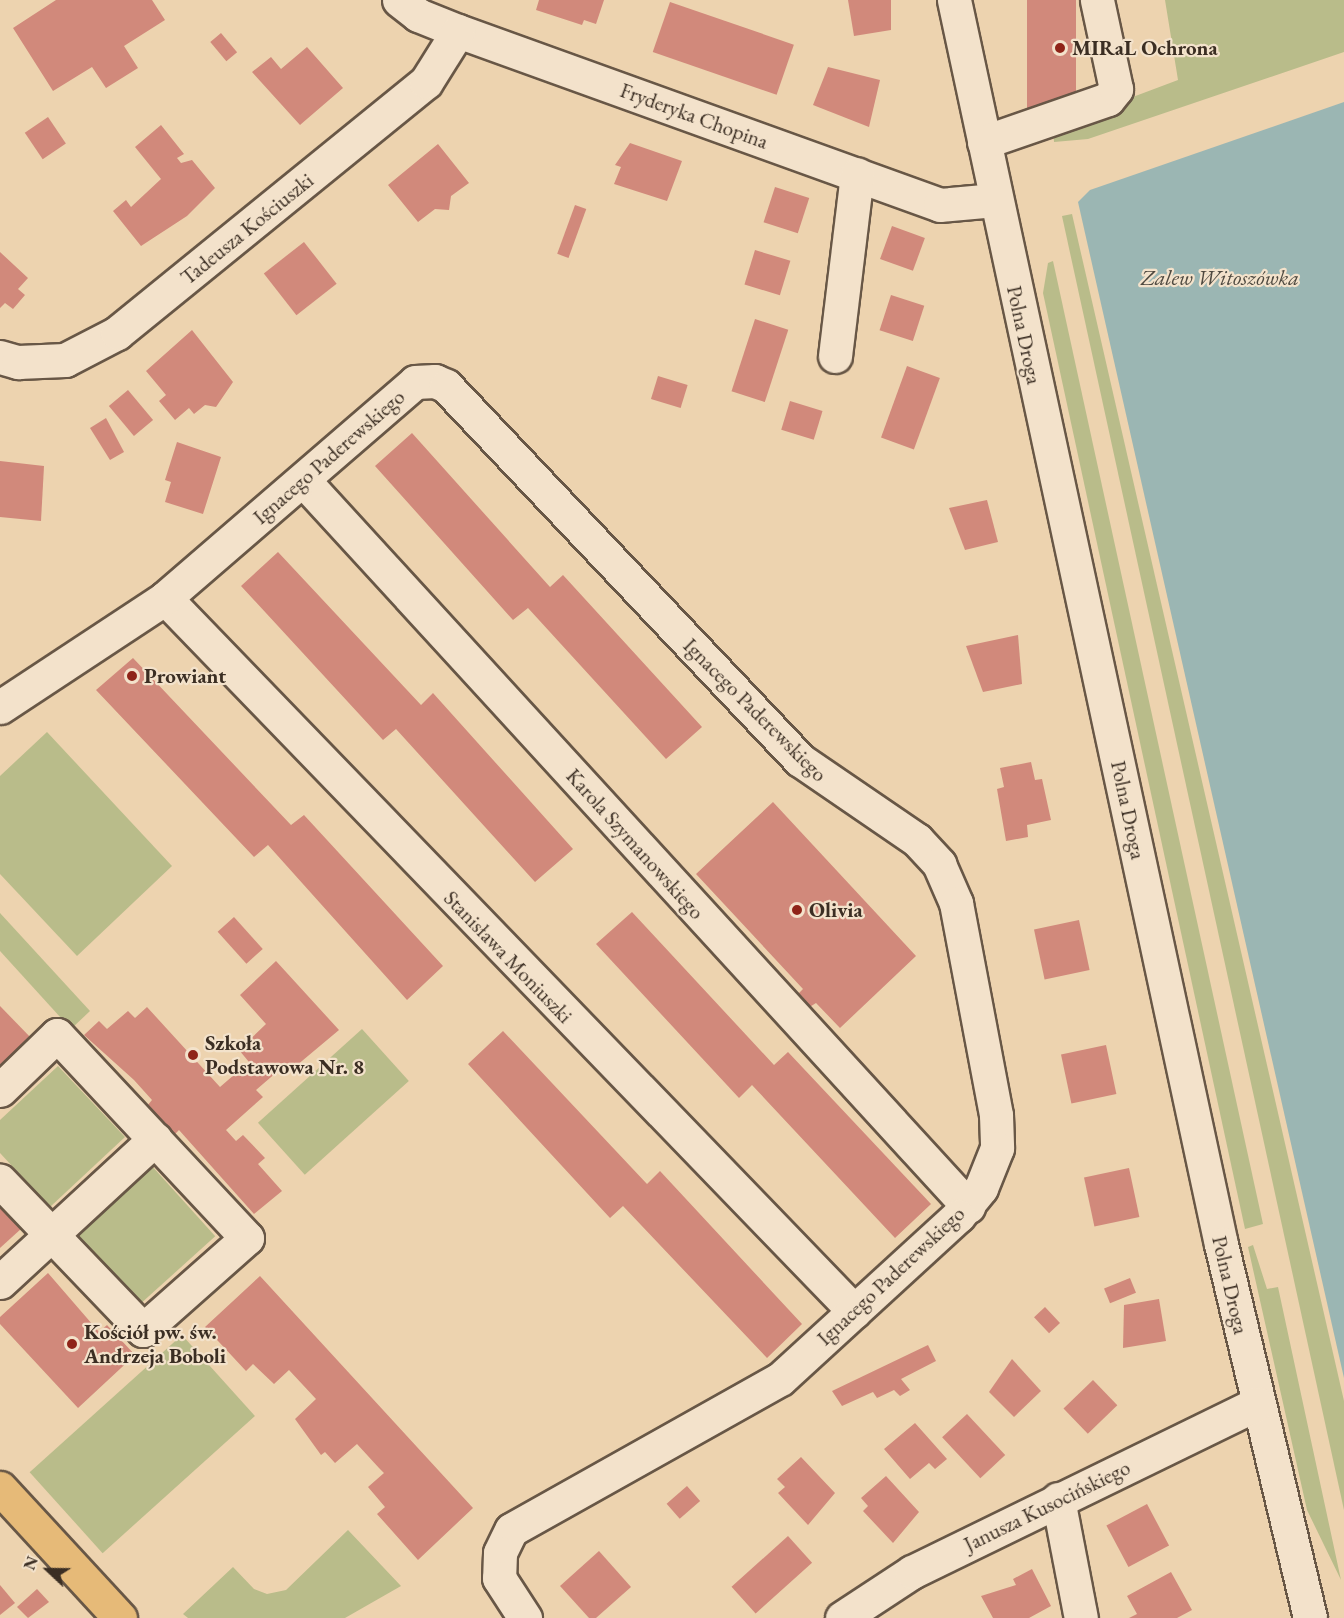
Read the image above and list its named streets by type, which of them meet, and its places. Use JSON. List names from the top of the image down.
{
  "streets": {
    "street": [
      "Fryderyka Chopina",
      "Tadeusza Kościuszki",
      "Polna Droga",
      "Ignacego Paderewskiego",
      "Karola Szymanowskiego",
      "Stanisława Moniuszki",
      "Janusza Kusocińskiego"
    ]
  },
  "crossings": [
    ["Fryderyka Chopina", "Tadeusza Kościuszki"],
    ["Fryderyka Chopina", "Polna Droga"],
    ["Polna Droga", "Janusza Kusocińskiego"],
    ["Ignacego Paderewskiego", "Karola Szymanowskiego"],
    ["Ignacego Paderewskiego", "Stanisława Moniuszki"]
  ],
  "water": ["Zalew Witoszówka"],
  "places": [
    "MIRaL Ochrona",
    "Prowiant",
    "Olivia",
    "Szkoła Podstawowa Nr. 8",
    "Kościół pw. św. Andrzeja Boboli"
  ],
  "north": "left"
}
